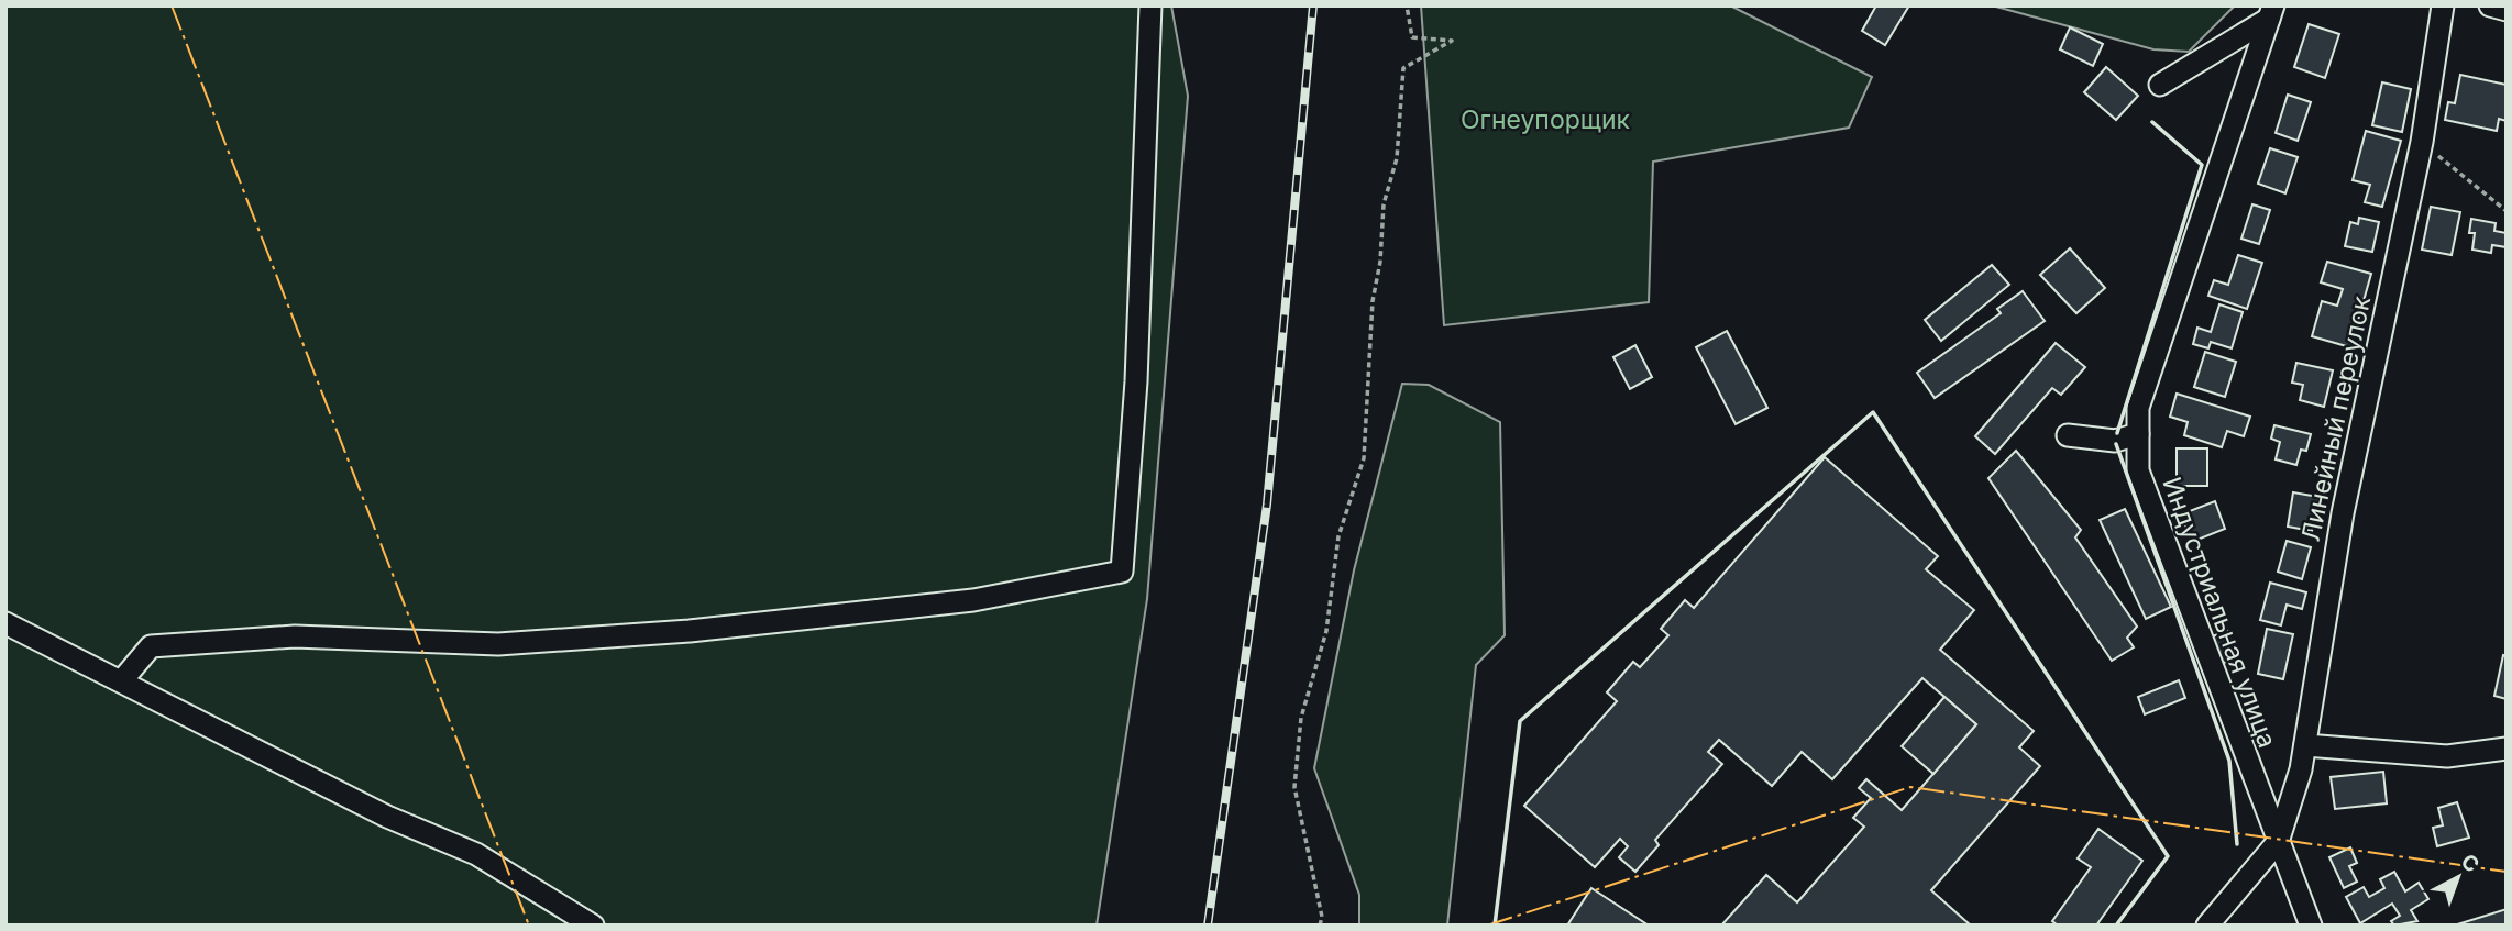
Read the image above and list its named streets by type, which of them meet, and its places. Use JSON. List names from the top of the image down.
{
  "streets": {
    "street": ["Линейный переулок", "Индустриальная улица"]
  },
  "crossings": [
    ["Линейный переулок", "Индустриальная улица"]
  ],
  "parks": ["Огнеупорщик"],
  "north": "top right"
}
